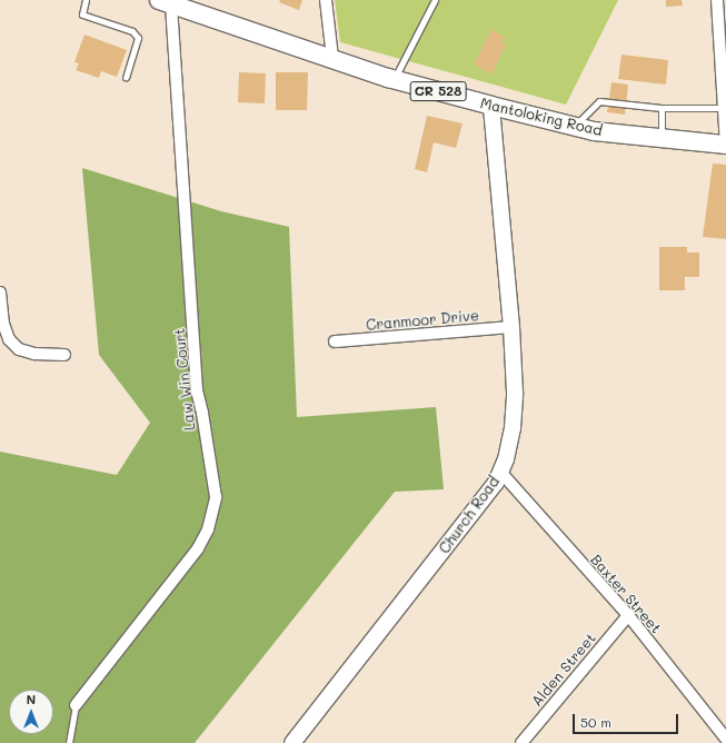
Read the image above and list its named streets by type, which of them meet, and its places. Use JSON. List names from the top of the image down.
{
  "streets": {
    "main road": ["CR 528", "Mantoloking Road"],
    "street": [
      "Cranmoor Drive",
      "Law Win Court",
      "Church Road",
      "Baxter Street",
      "Alden Street"
    ]
  },
  "crossings": [
    ["Mantoloking Road", "Law Win Court"],
    ["Mantoloking Road", "Church Road"],
    ["Cranmoor Drive", "Church Road"],
    ["Church Road", "Baxter Street"],
    ["Baxter Street", "Alden Street"]
  ],
  "scale_bar": "50 m",
  "north": "top"
}
